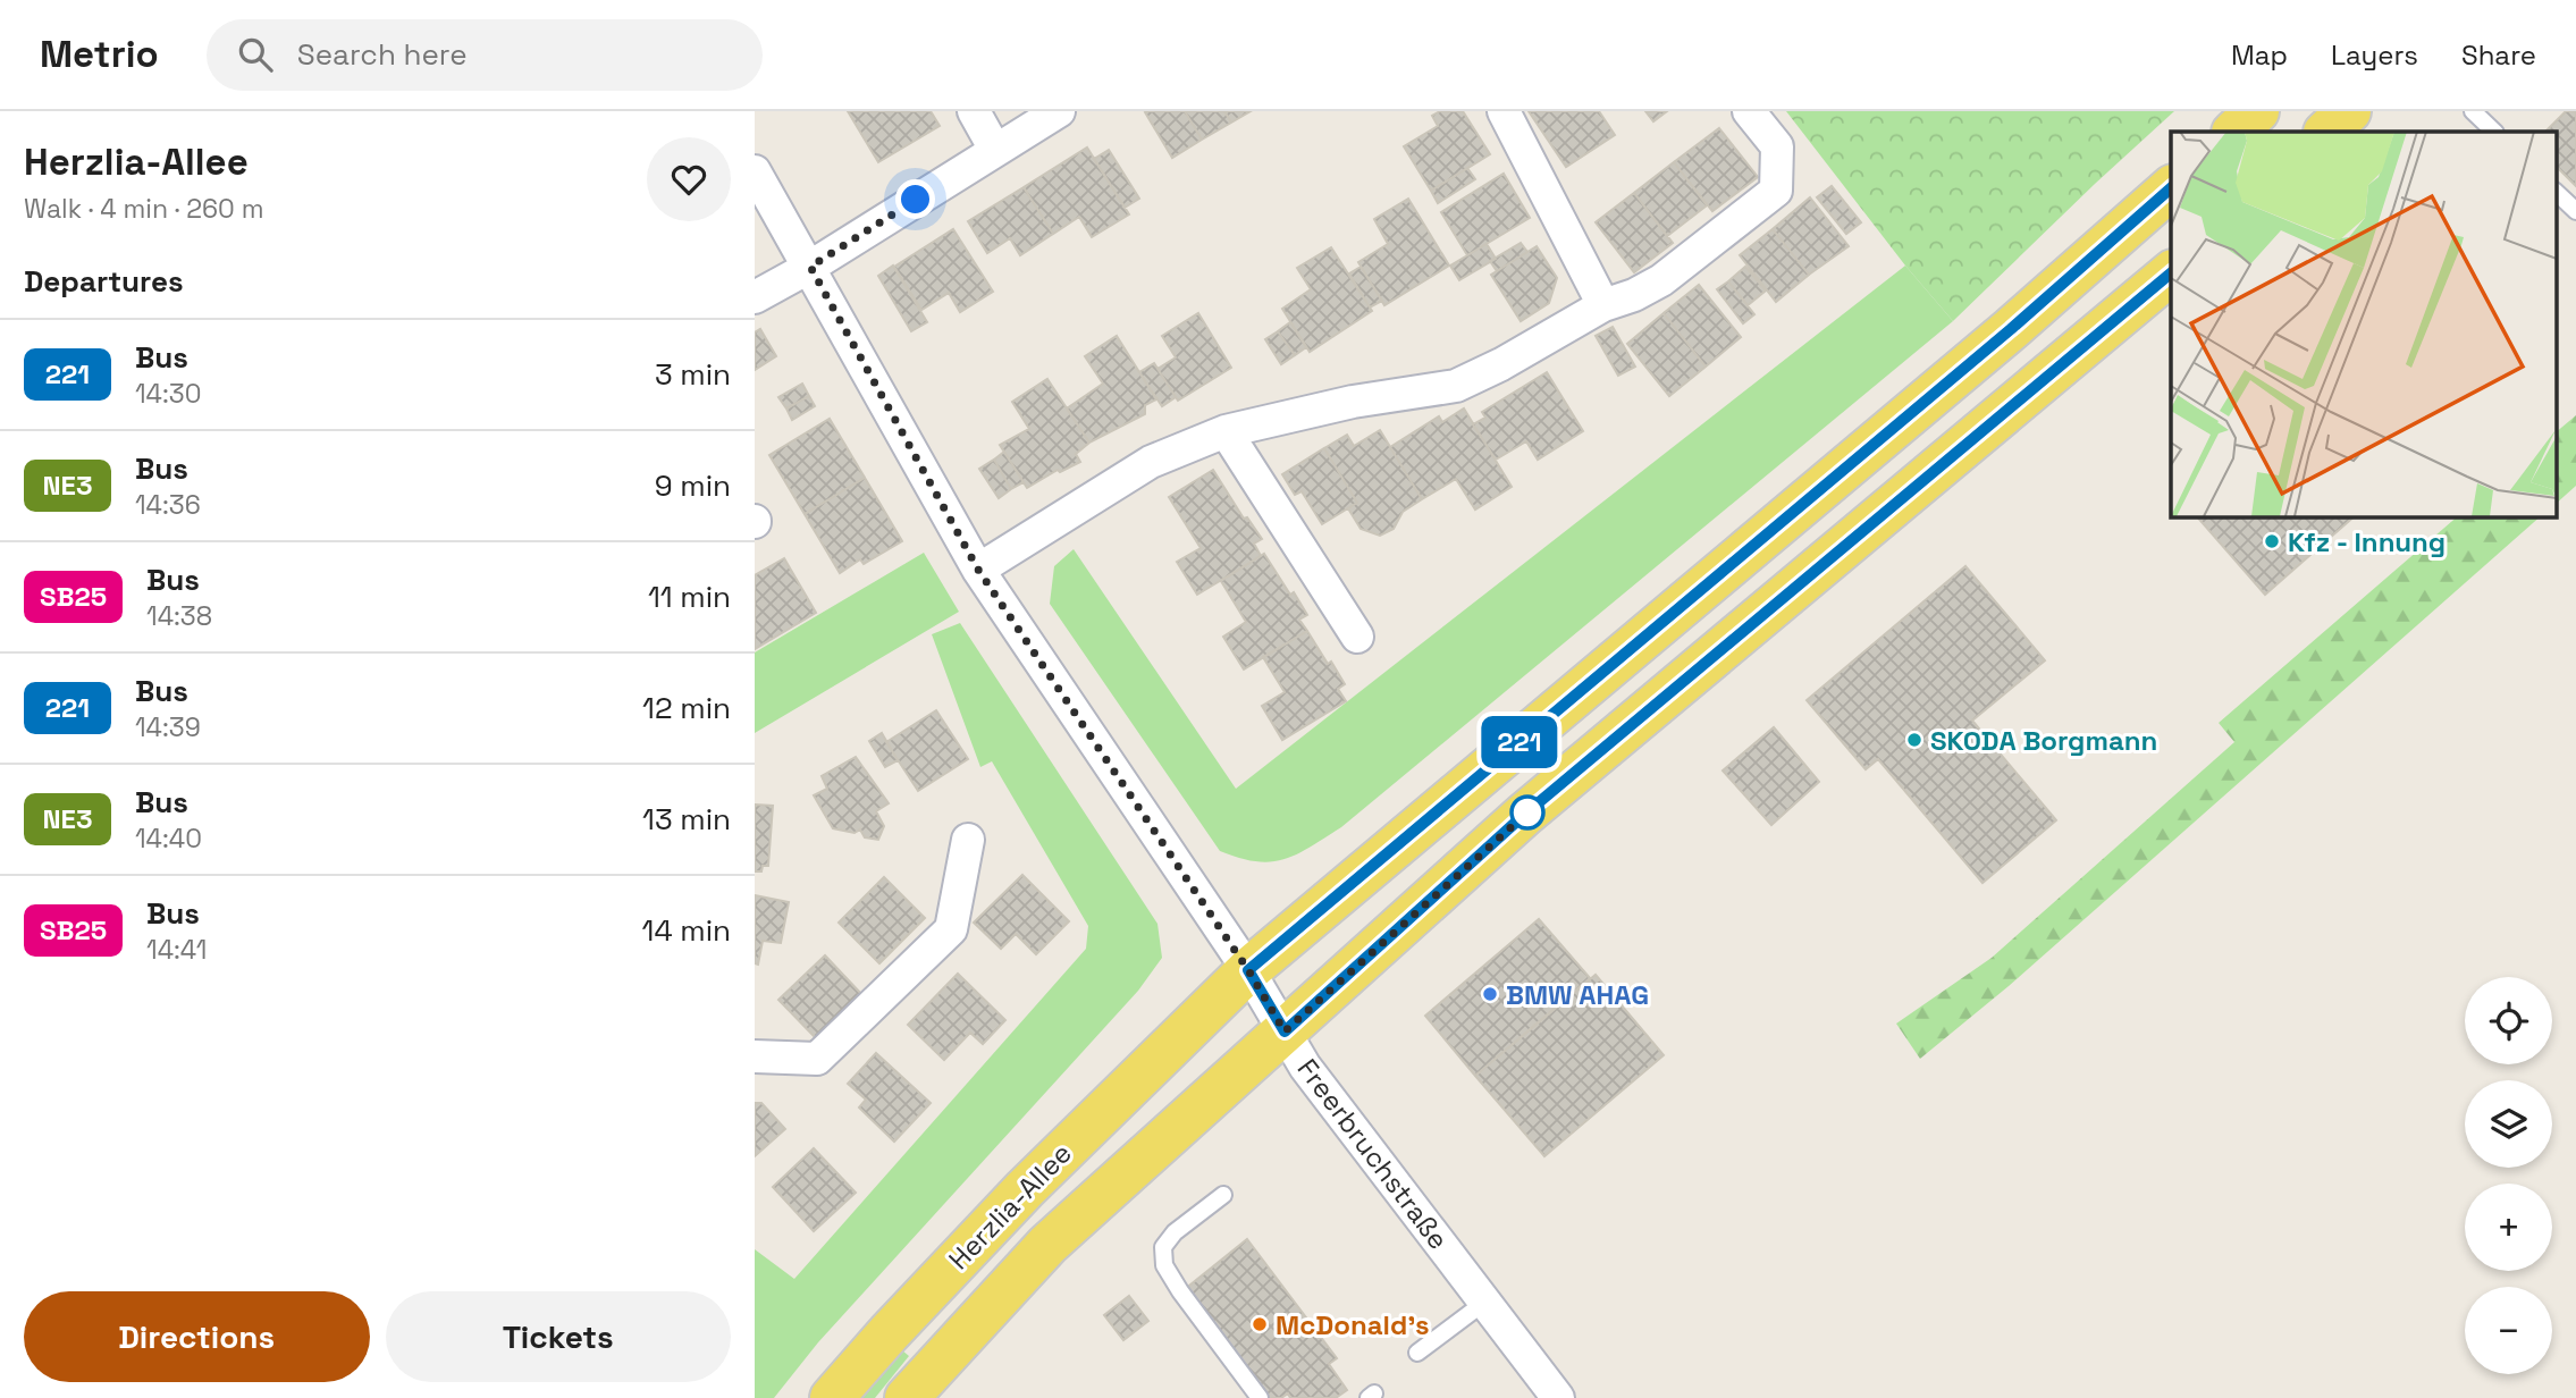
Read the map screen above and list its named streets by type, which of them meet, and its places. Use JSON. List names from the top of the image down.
{
  "streets": {
    "main road": ["Herzlia-Allee"],
    "street": ["Freerbruchstraße"]
  },
  "crossings": [
    ["Freerbruchstraße", "Herzlia-Allee"]
  ],
  "places": [
    "Kfz - Innung",
    "SKODA Borgmann",
    "BMW AHAG",
    "McDonald's"
  ],
  "lines": ["bus line 221"],
  "page": {
    "header": "Metrio",
    "search": "Search here",
    "nav": ["Map", "Layers", "Share"],
    "heading": [
      ["Herzlia-Allee", "Walk · 4 min · 260 m"],
      "Departures"
    ],
    "on_map": "221",
    "list": [
      {
        "mark": "221",
        "name": "Bus",
        "note": "14:30",
        "value": "3 min"
      },
      {
        "mark": "NE3",
        "name": "Bus",
        "note": "14:36",
        "value": "9 min"
      },
      {
        "mark": "SB25",
        "name": "Bus",
        "note": "14:38",
        "value": "11 min"
      },
      {
        "mark": "221",
        "name": "Bus",
        "note": "14:39",
        "value": "12 min"
      },
      {
        "mark": "NE3",
        "name": "Bus",
        "note": "14:40",
        "value": "13 min"
      },
      {
        "mark": "SB25",
        "name": "Bus",
        "note": "14:41",
        "value": "14 min"
      }
    ],
    "map_buttons": ["+", "−"],
    "buttons": ["Directions", "Tickets"]
  }
}
